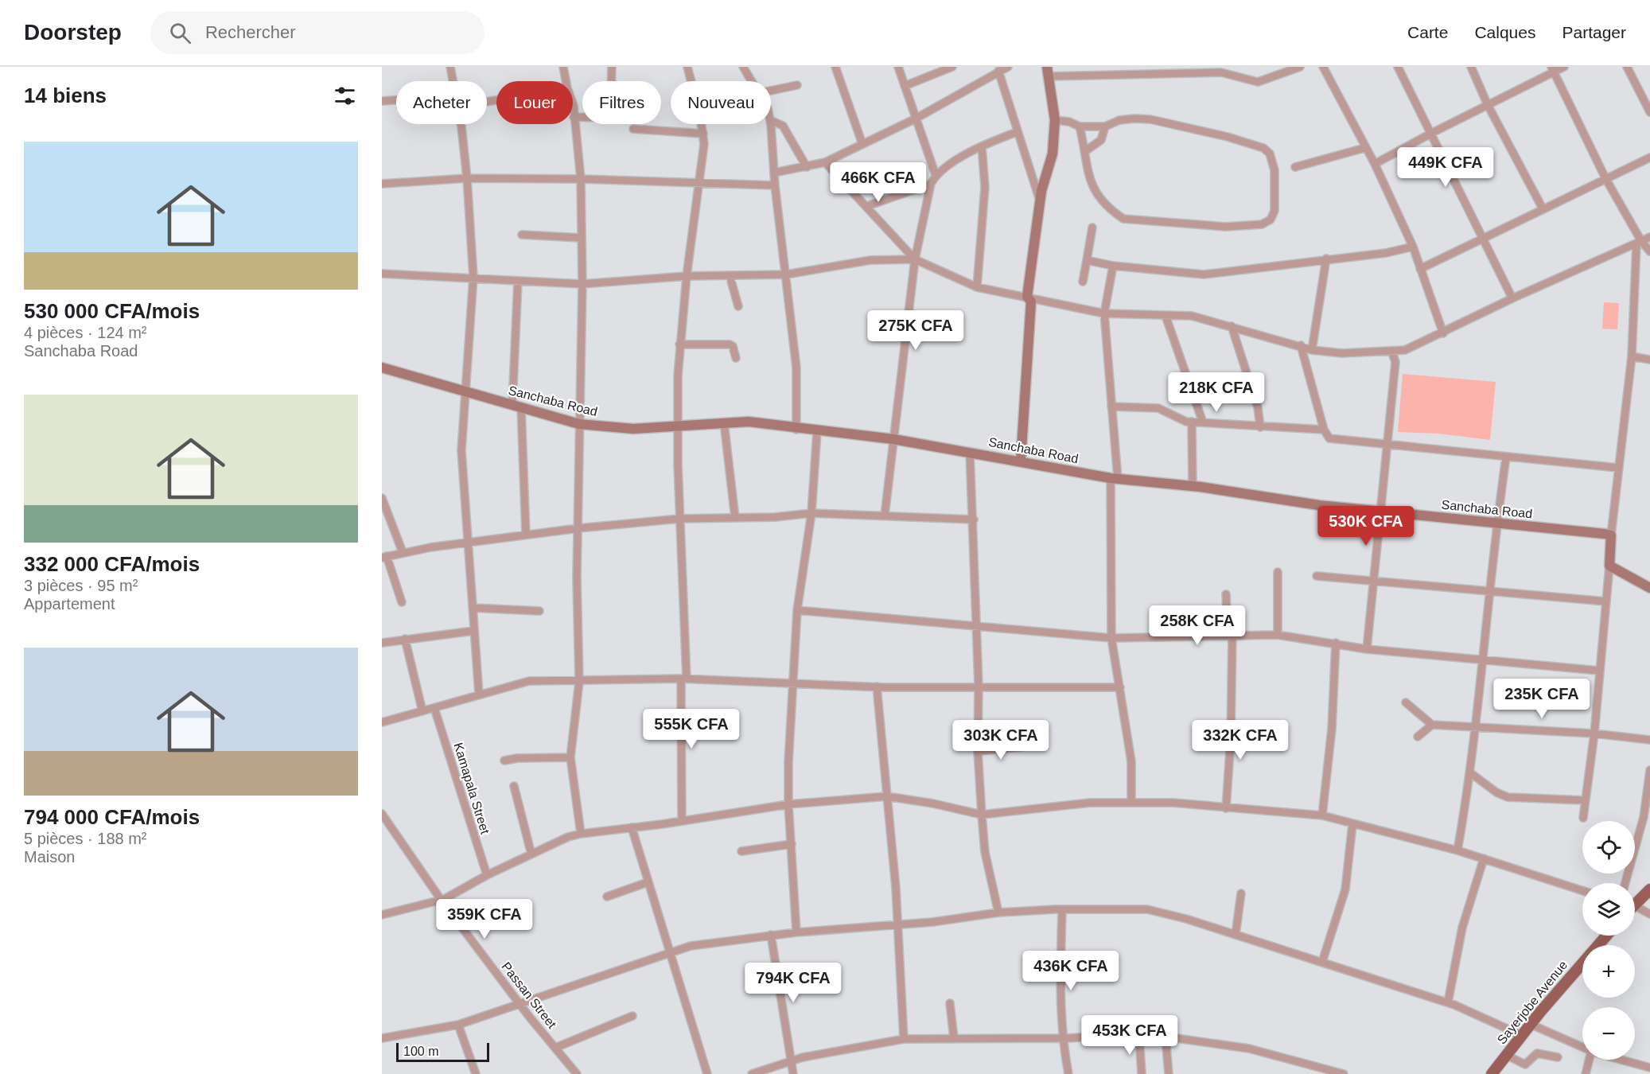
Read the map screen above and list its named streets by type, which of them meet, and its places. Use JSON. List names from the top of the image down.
{
  "streets": {
    "main road": ["Sayerjobe Avenue"],
    "street": ["Sanchaba Road", "Kamapala Street", "Passan Street"]
  },
  "scale_bar": "100 m",
  "page": {
    "header": "Doorstep",
    "search": "Rechercher",
    "nav": ["Carte", "Calques", "Partager"],
    "heading": "14 biens",
    "chip": [
      "Acheter",
      "Louer",
      "Filtres",
      "Nouveau"
    ],
    "list": [
      {
        "name": "530 000 CFA/mois",
        "note": "4 pièces · 124 m² · Sanchaba Road"
      },
      {
        "name": "332 000 CFA/mois",
        "note": "3 pièces · 95 m² · Appartement"
      },
      {
        "name": "794 000 CFA/mois",
        "note": "5 pièces · 188 m² · Maison"
      }
    ],
    "price": [
      "449K CFA",
      "466K CFA",
      "275K CFA",
      "218K CFA",
      "530K CFA",
      "258K CFA",
      "235K CFA",
      "555K CFA",
      "303K CFA",
      "332K CFA",
      "359K CFA",
      "436K CFA",
      "794K CFA",
      "453K CFA"
    ],
    "map_buttons": ["+", "−"],
    "scale": "100 m"
  }
}
